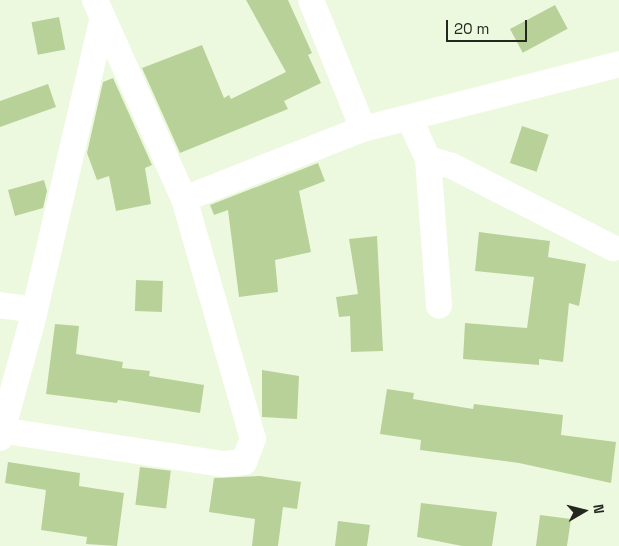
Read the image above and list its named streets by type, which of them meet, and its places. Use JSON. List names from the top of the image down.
{
  "scale_bar": "20 m",
  "north": "right"
}
